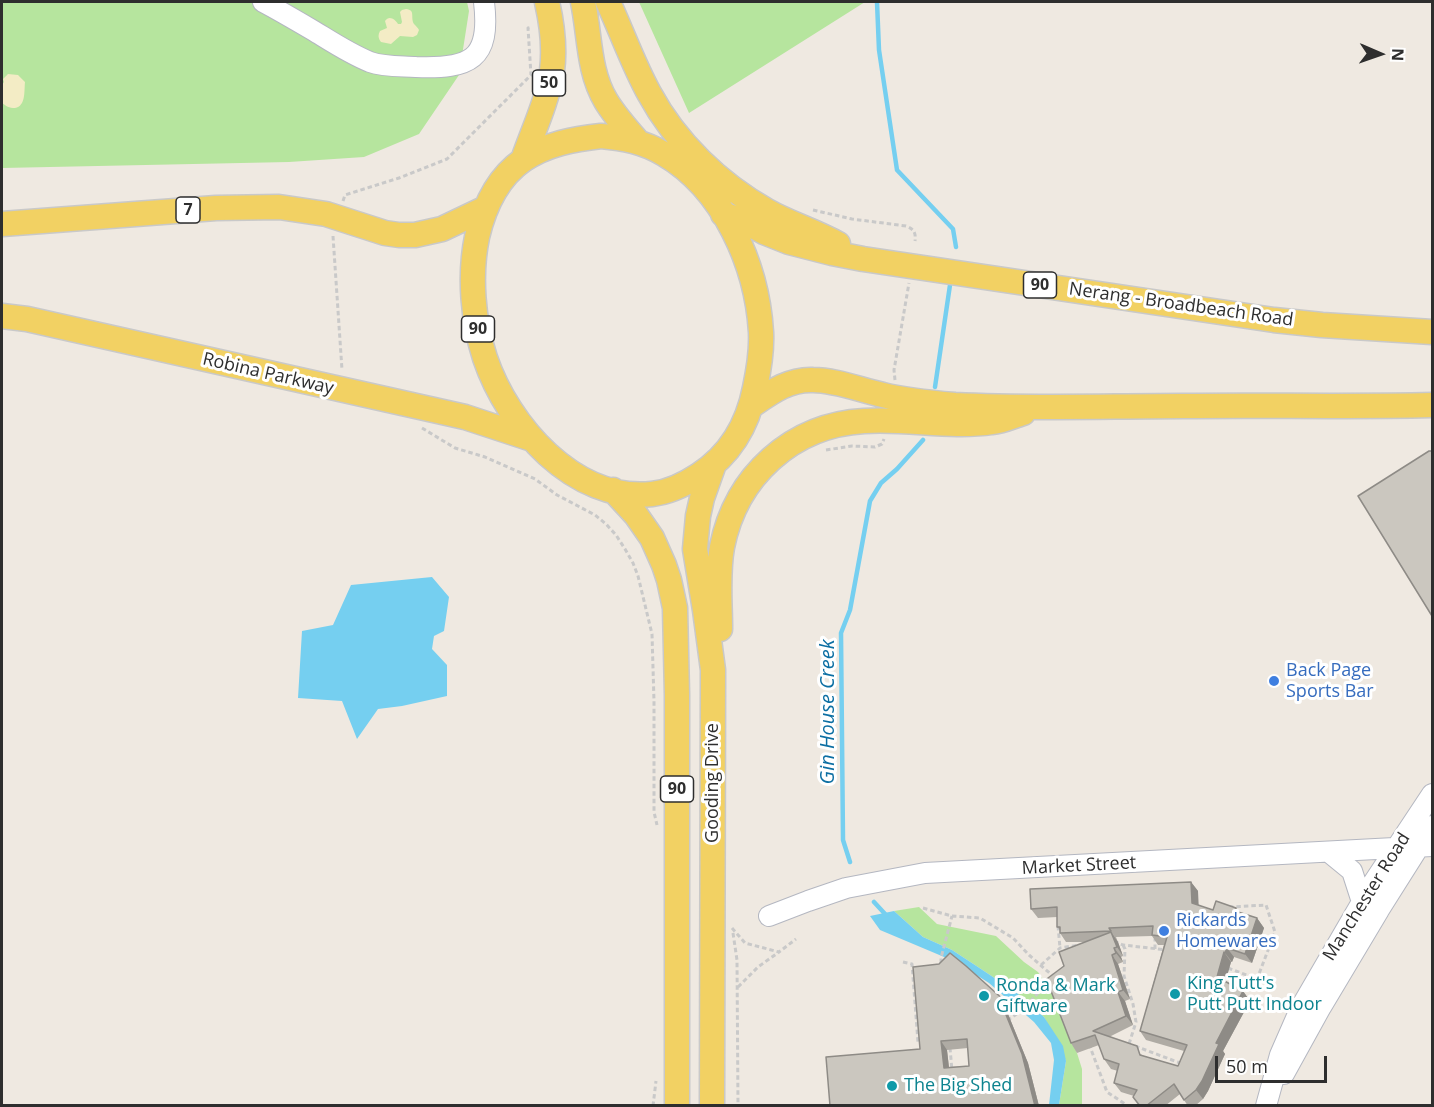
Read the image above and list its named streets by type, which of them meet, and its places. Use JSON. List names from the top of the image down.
{
  "streets": {
    "main road": [
      "50",
      "7",
      "90",
      "Nerang - Broadbeach Road",
      "Robina Parkway",
      "Gooding Drive"
    ],
    "street": ["Market Street", "Manchester Road"]
  },
  "crossings": [
    ["50", "90"],
    ["7", "90"],
    ["90", "Nerang - Broadbeach Road"],
    ["90", "Robina Parkway"],
    ["90", "Gooding Drive"],
    ["Market Street", "Manchester Road"]
  ],
  "water": ["Gin House Creek"],
  "places": [
    "Back Page Sports Bar",
    "Rickards Homewares",
    "King Tutt's Putt Putt Indoor",
    "Ronda & Mark Giftware",
    "The Big Shed"
  ],
  "scale_bar": "50 m",
  "north": "right"
}
